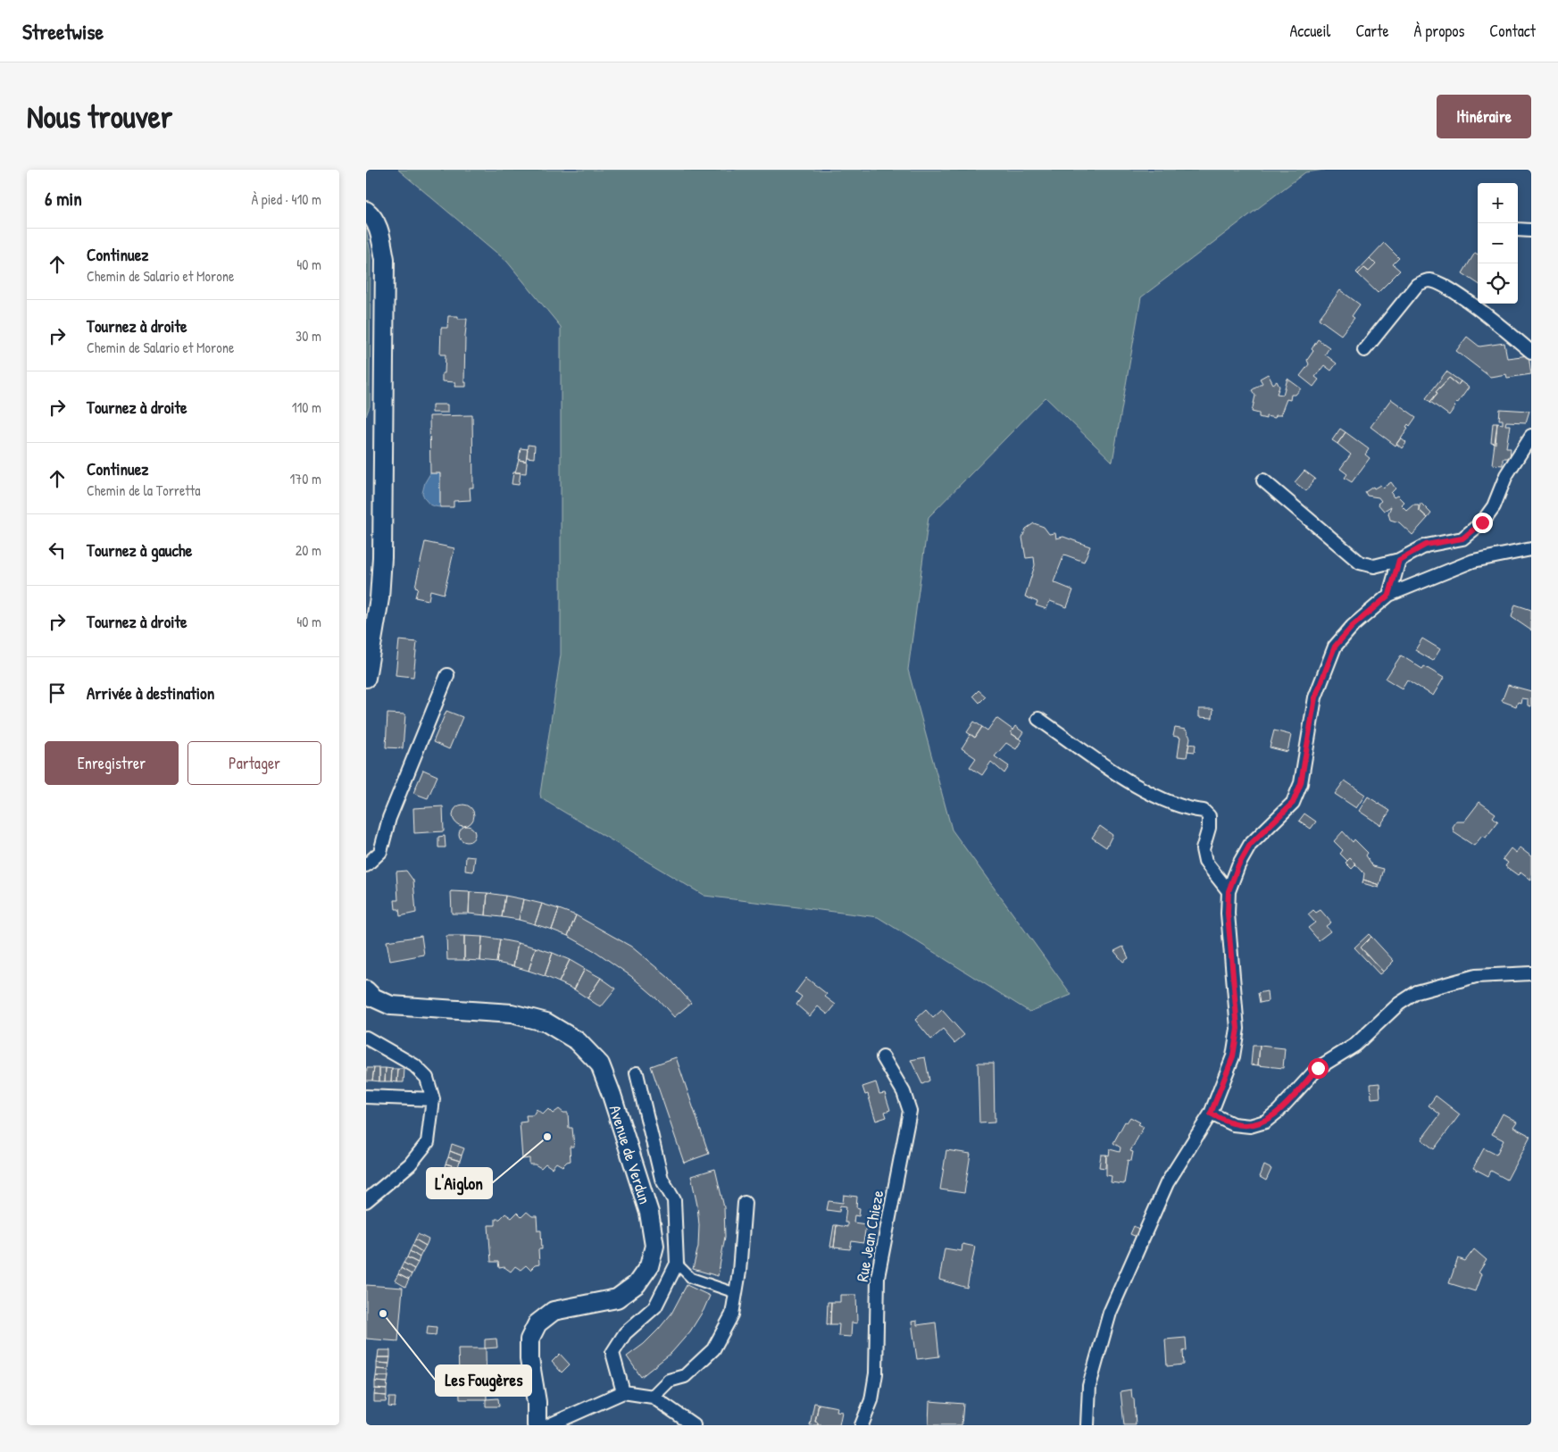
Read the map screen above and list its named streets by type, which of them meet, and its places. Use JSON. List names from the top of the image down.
{
  "streets": {
    "main road": ["Avenue de Verdun"],
    "street": ["Rue Jean Chieze"]
  },
  "places": ["L'Aiglon", "Les Fougères"],
  "page": {
    "header": "Streetwise",
    "nav": [
      "Accueil",
      "Carte",
      "À propos",
      "Contact"
    ],
    "buttons": [
      "Itinéraire",
      ["Enregistrer", "Partager"]
    ],
    "title": "Nous trouver",
    "heading": ["6 min", "À pied · 410 m"],
    "map_buttons": ["+", "−"],
    "list": [
      ["Continuez", "Chemin de Salario et Morone", "40 m"],
      ["Tournez à droite", "Chemin de Salario et Morone", "30 m"],
      ["Tournez à droite", "110 m"],
      ["Continuez", "Chemin de la Torretta", "170 m"],
      ["Tournez à gauche", "20 m"],
      ["Tournez à droite", "40 m"],
      "Arrivée à destination"
    ]
  }
}
